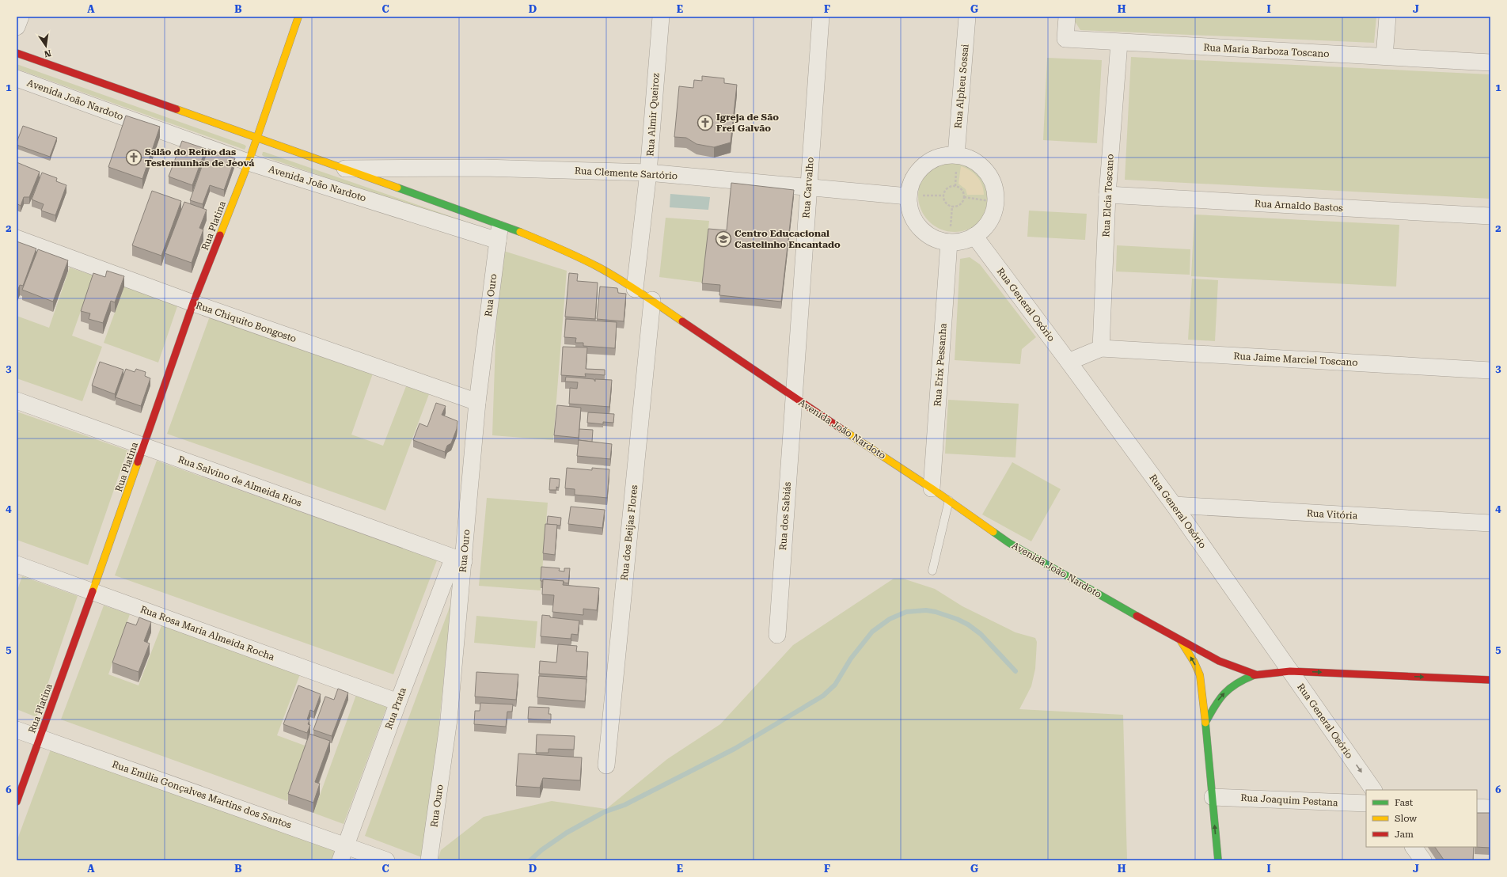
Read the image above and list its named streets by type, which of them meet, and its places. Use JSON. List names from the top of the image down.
{
  "streets": {
    "street": [
      "Rua Maria Barboza Toscano",
      "Rua Alpheu Sossai",
      "Avenida João Nardoto",
      "Rua Almir Queiroz",
      "Rua Clemente Sartório",
      "Rua Carvalho",
      "Rua Elcia Toscano",
      "Rua Arnaldo Bastos",
      "Rua Platina",
      "Rua Ouro",
      "Rua General Osório",
      "Rua Chiquito Bongosto",
      "Rua Jaime Marciel Toscano",
      "Rua Erix Pessanha",
      "Rua Salvino de Almeida Rios",
      "Rua Vitória",
      "Rua dos Sabiás",
      "Rua dos Beijas Flores",
      "Rua Rosa Maria Almeida Rocha",
      "Rua Prata",
      "Rua Emilia Gonçalves Martins dos Santos",
      "Rua Joaquim Pestana"
    ]
  },
  "crossings": [
    ["Rua Maria Barboza Toscano", "Rua Elcia Toscano"],
    ["Avenida João Nardoto", "Rua Almir Queiroz"],
    ["Avenida João Nardoto", "Rua Clemente Sartório"],
    ["Avenida João Nardoto", "Rua Carvalho"],
    ["Avenida João Nardoto", "Rua Platina"],
    ["Avenida João Nardoto", "Rua Ouro"],
    ["Avenida João Nardoto", "Rua Erix Pessanha"],
    ["Avenida João Nardoto", "Rua dos Sabiás"],
    ["Avenida João Nardoto", "Rua dos Beijas Flores"],
    ["Avenida João Nardoto", "Rua Joaquim Pestana"],
    ["Rua Almir Queiroz", "Rua Clemente Sartório"],
    ["Rua Clemente Sartório", "Rua Carvalho"],
    ["Rua Carvalho", "Rua dos Sabiás"],
    ["Rua Elcia Toscano", "Rua Arnaldo Bastos"],
    ["Rua Elcia Toscano", "Rua Jaime Marciel Toscano"],
    ["Rua Platina", "Rua Chiquito Bongosto"],
    ["Rua Platina", "Rua Salvino de Almeida Rios"],
    ["Rua Platina", "Rua Rosa Maria Almeida Rocha"],
    ["Rua Platina", "Rua Emilia Gonçalves Martins dos Santos"],
    ["Rua Ouro", "Rua Chiquito Bongosto"],
    ["Rua Ouro", "Rua Salvino de Almeida Rios"],
    ["Rua Ouro", "Rua Prata"],
    ["Rua General Osório", "Rua Vitória"],
    ["Rua Salvino de Almeida Rios", "Rua Prata"],
    ["Rua Rosa Maria Almeida Rocha", "Rua Prata"],
    ["Rua Prata", "Rua Emilia Gonçalves Martins dos Santos"]
  ],
  "places": {
    "church": ["Igreja de São Frei Galvão", "Salão do Reino das Testemunhas de Jeová"],
    "school or university": ["Centro Educacional Castelinho Encantado"]
  },
  "legend": ["Fast", "Slow", "Jam"],
  "north": "bottom",
  "grid": {
    "columns": [
      "A",
      "B",
      "C",
      "D",
      "E",
      "F",
      "G",
      "H",
      "I",
      "J"
    ],
    "rows": [
      "1",
      "2",
      "3",
      "4",
      "5",
      "6"
    ]
  }
}
